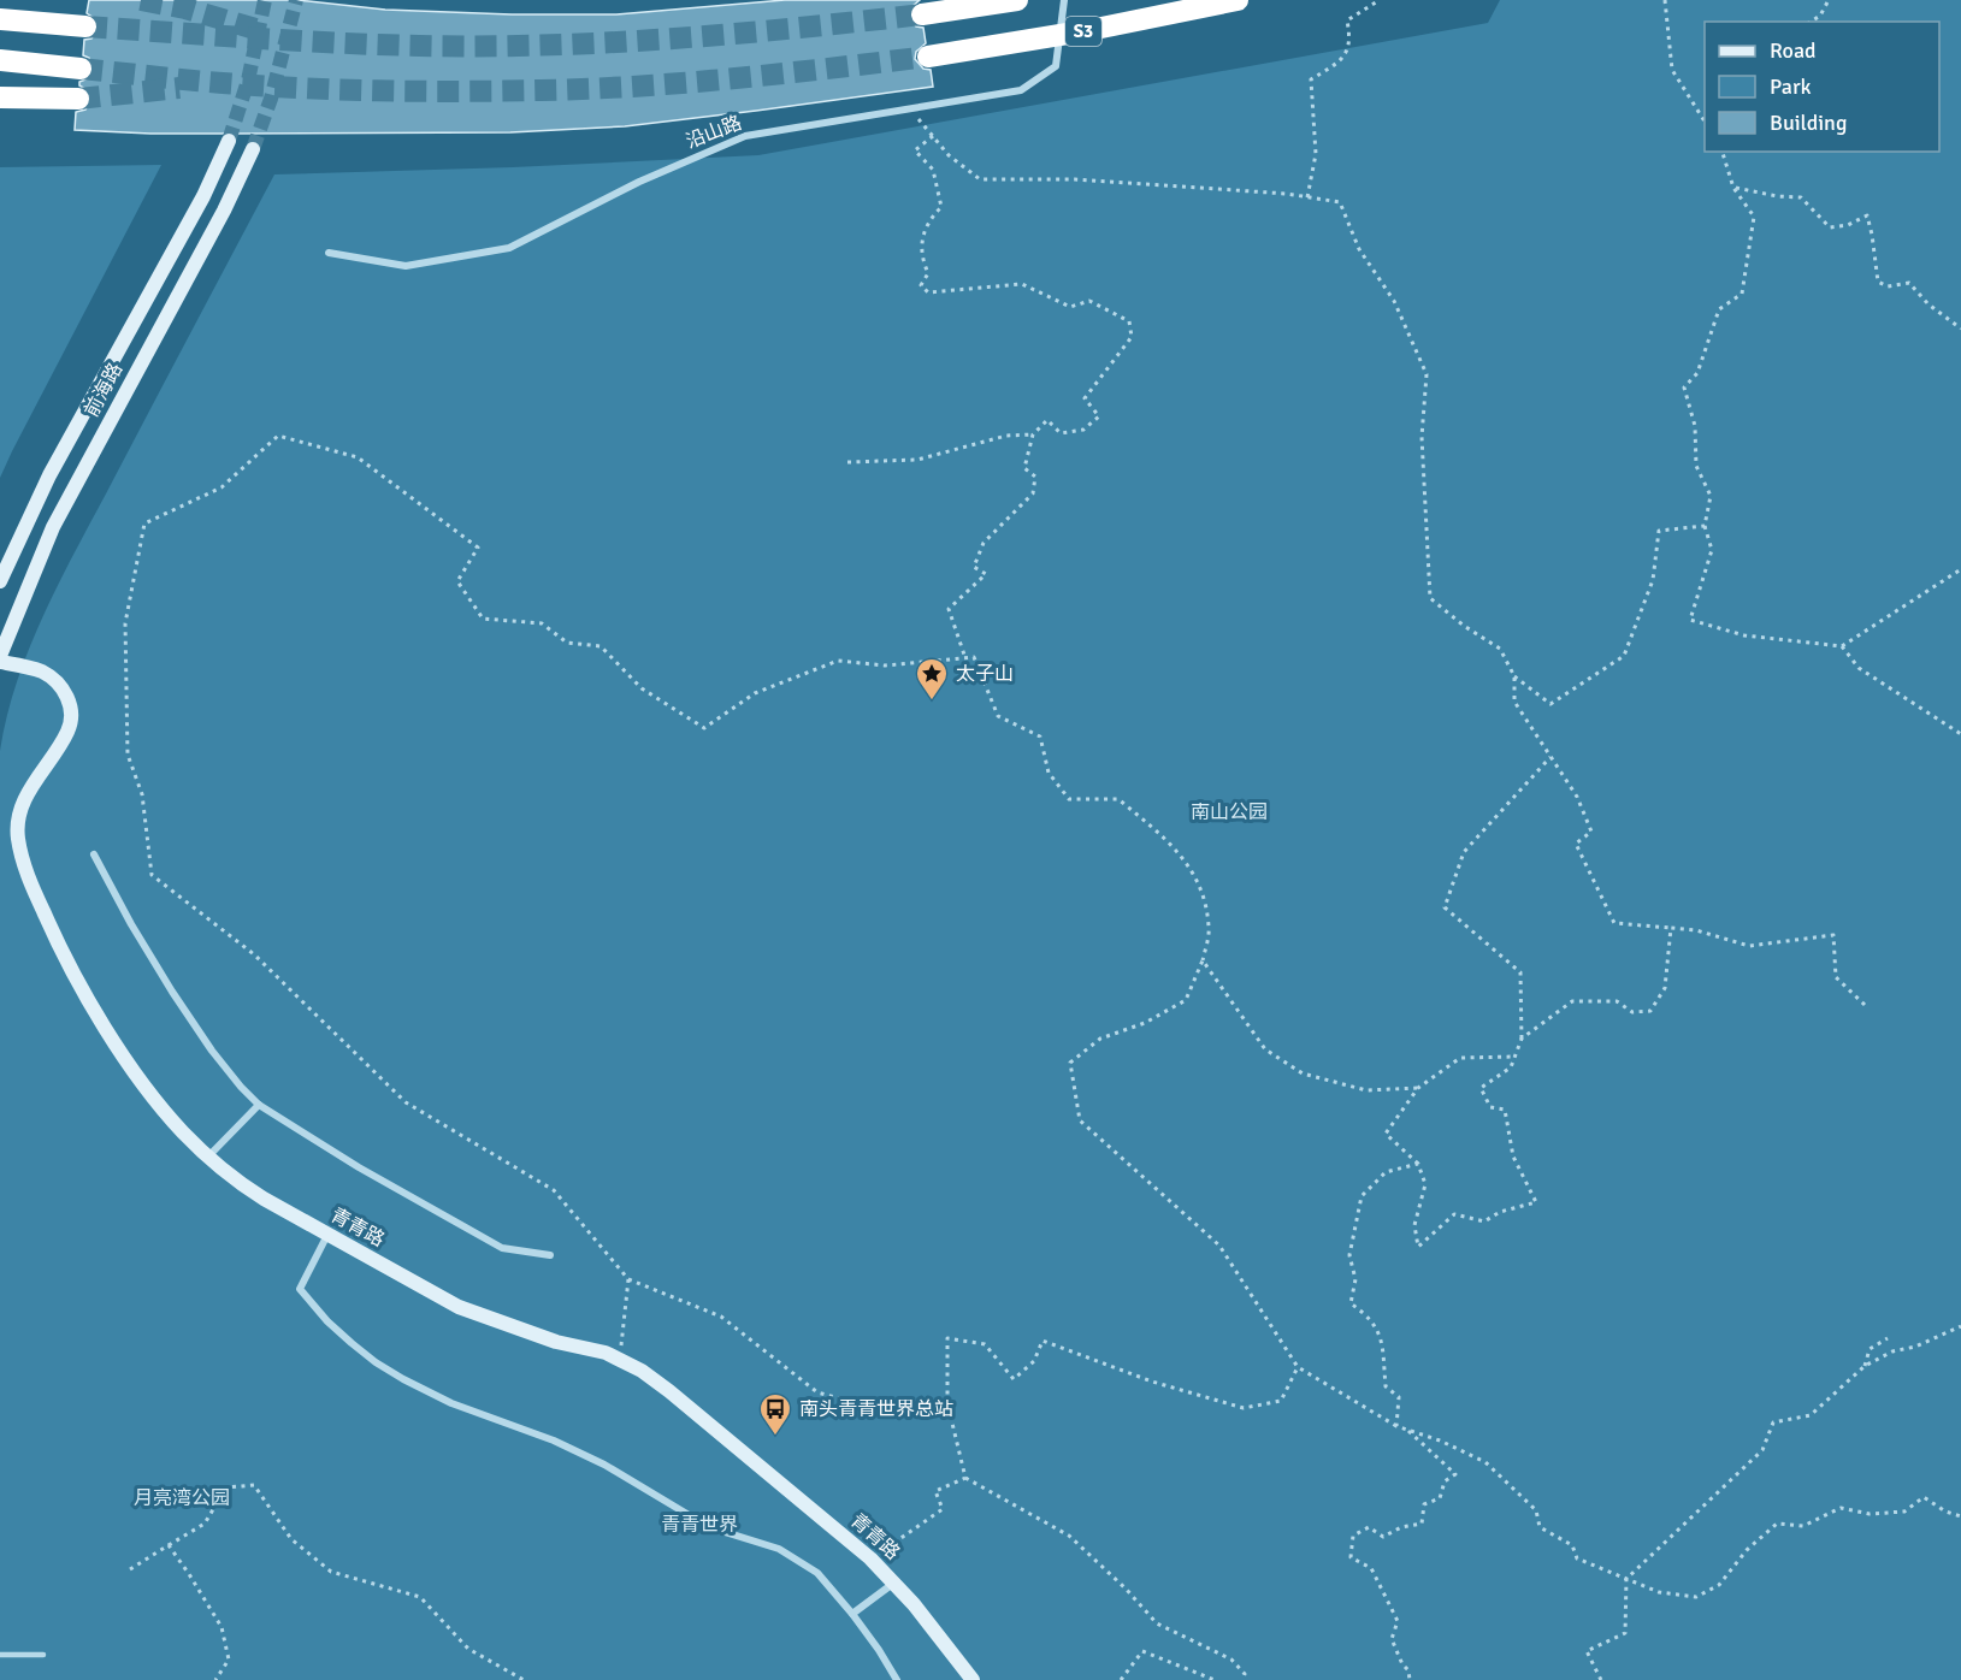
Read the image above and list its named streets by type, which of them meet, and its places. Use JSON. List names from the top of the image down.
{
  "streets": {
    "highway": ["S3"],
    "street": ["沿山路", "前海路", "青青路"]
  },
  "parks": ["南山公园", "月亮湾公园", "青青世界"],
  "places": {
    "place": ["太子山"],
    "bus stop": ["南头青青世界总站"]
  },
  "legend": ["Road", "Park", "Building"]
}
